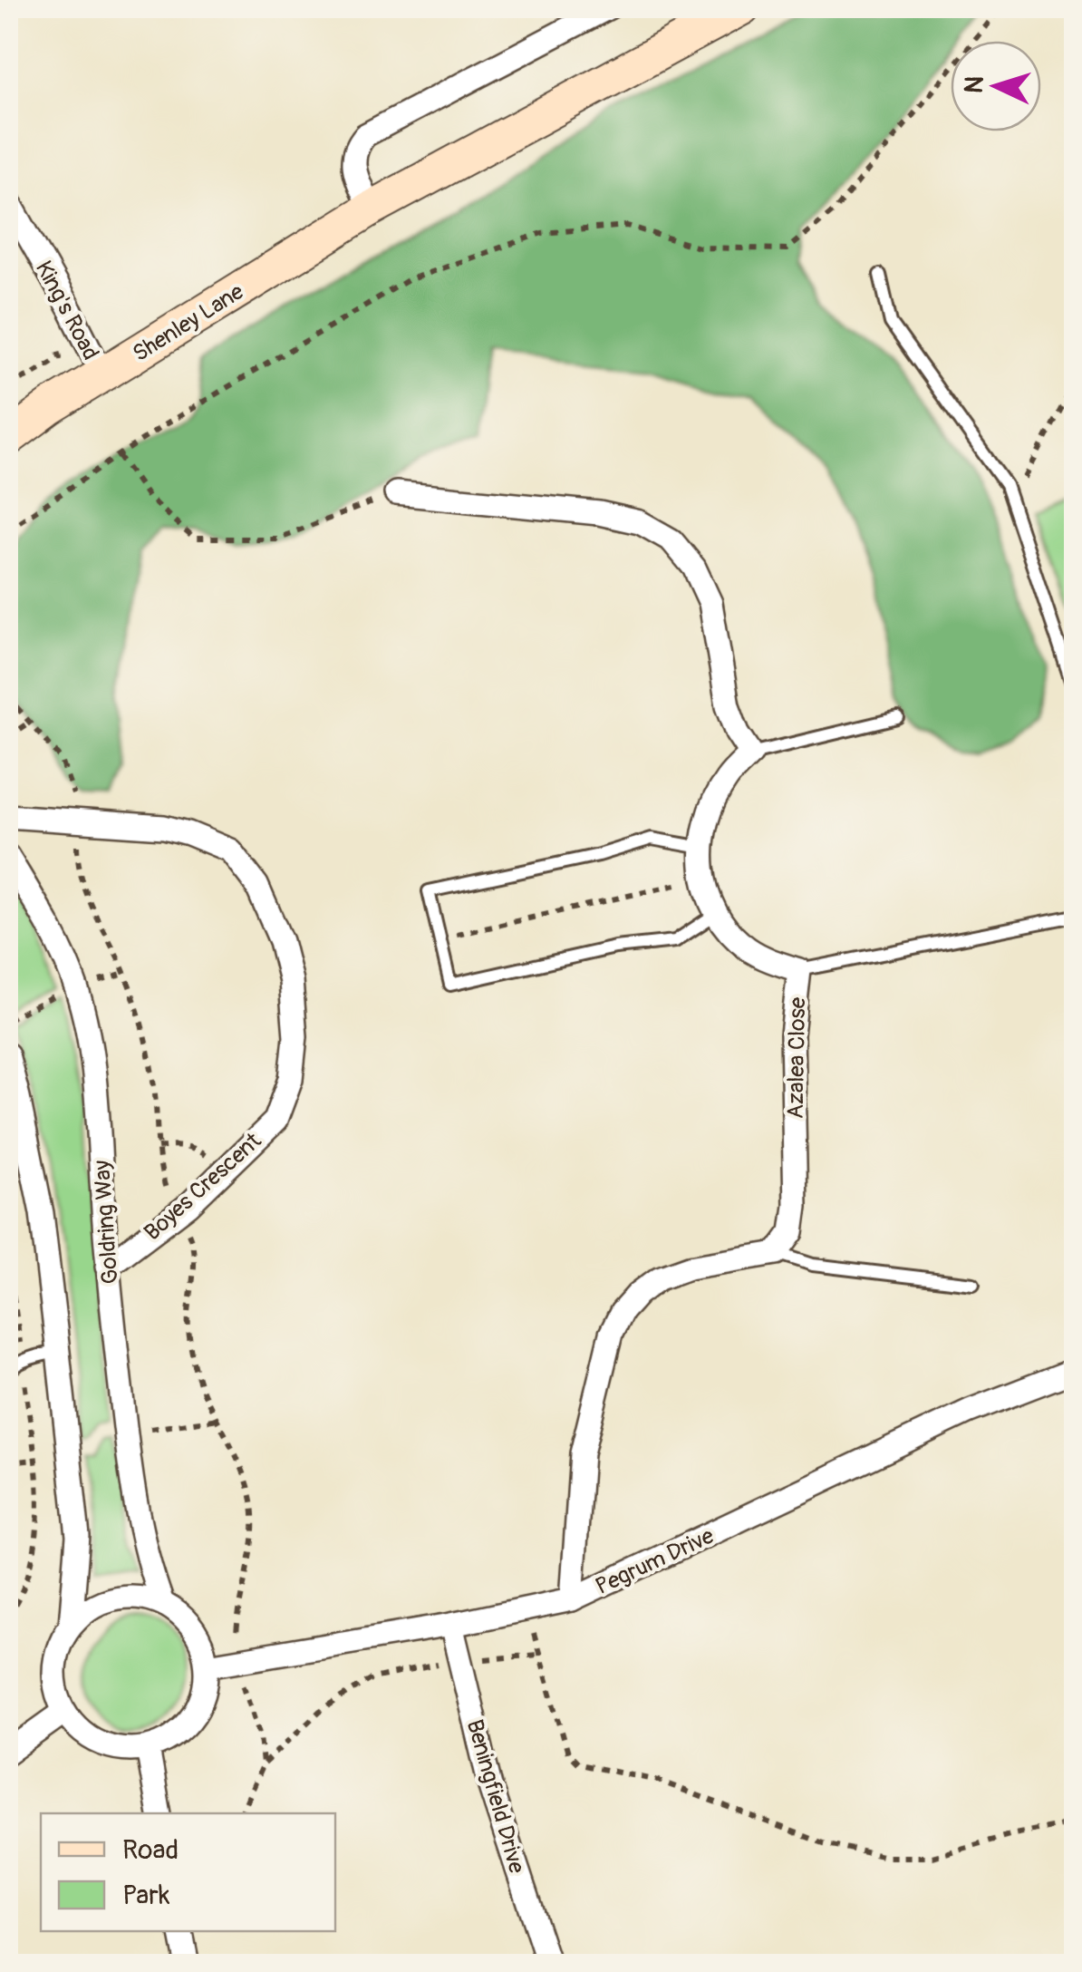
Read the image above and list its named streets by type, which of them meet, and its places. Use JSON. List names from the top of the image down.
{
  "streets": {
    "main road": ["Shenley Lane"],
    "street": [
      "King's Road",
      "Azalea Close",
      "Boyes Crescent",
      "Goldring Way",
      "Pegrum Drive",
      "Beningfield Drive"
    ]
  },
  "crossings": [
    ["King's Road", "Shenley Lane"],
    ["Boyes Crescent", "Goldring Way"],
    ["Goldring Way", "Pegrum Drive"],
    ["Pegrum Drive", "Beningfield Drive"]
  ],
  "legend": ["Road", "Park"],
  "north": "left"
}
